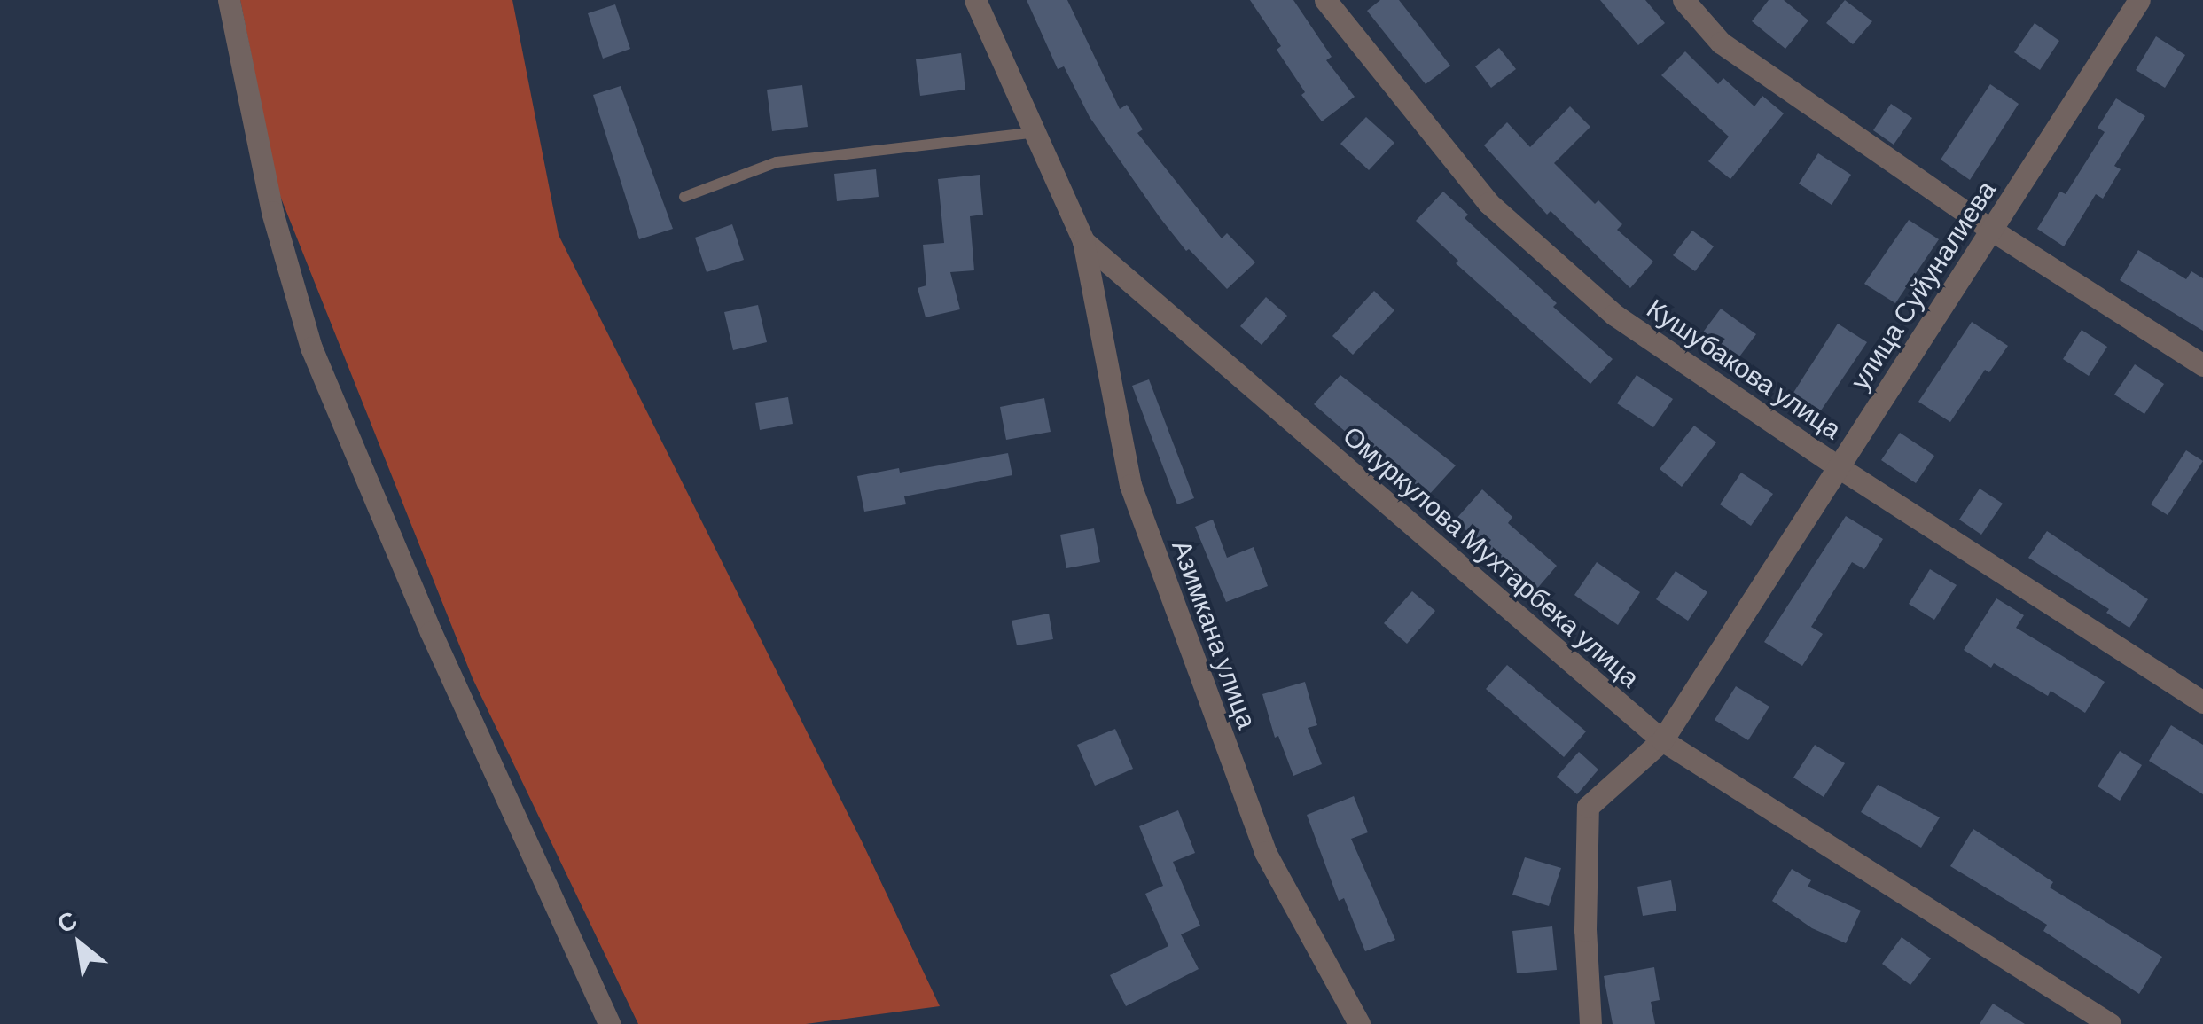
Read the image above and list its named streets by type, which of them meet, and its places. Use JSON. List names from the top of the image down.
{
  "streets": {
    "street": [
      "улица Суйуналиева",
      "Кушубакова улица",
      "Омуркулова Мухтарбека улица",
      "Азимкана улица"
    ]
  },
  "crossings": [
    ["улица Суйуналиева", "Кушубакова улица"],
    ["улица Суйуналиева", "Омуркулова Мухтарбека улица"],
    ["Омуркулова Мухтарбека улица", "Азимкана улица"]
  ],
  "north": "top left"
}
